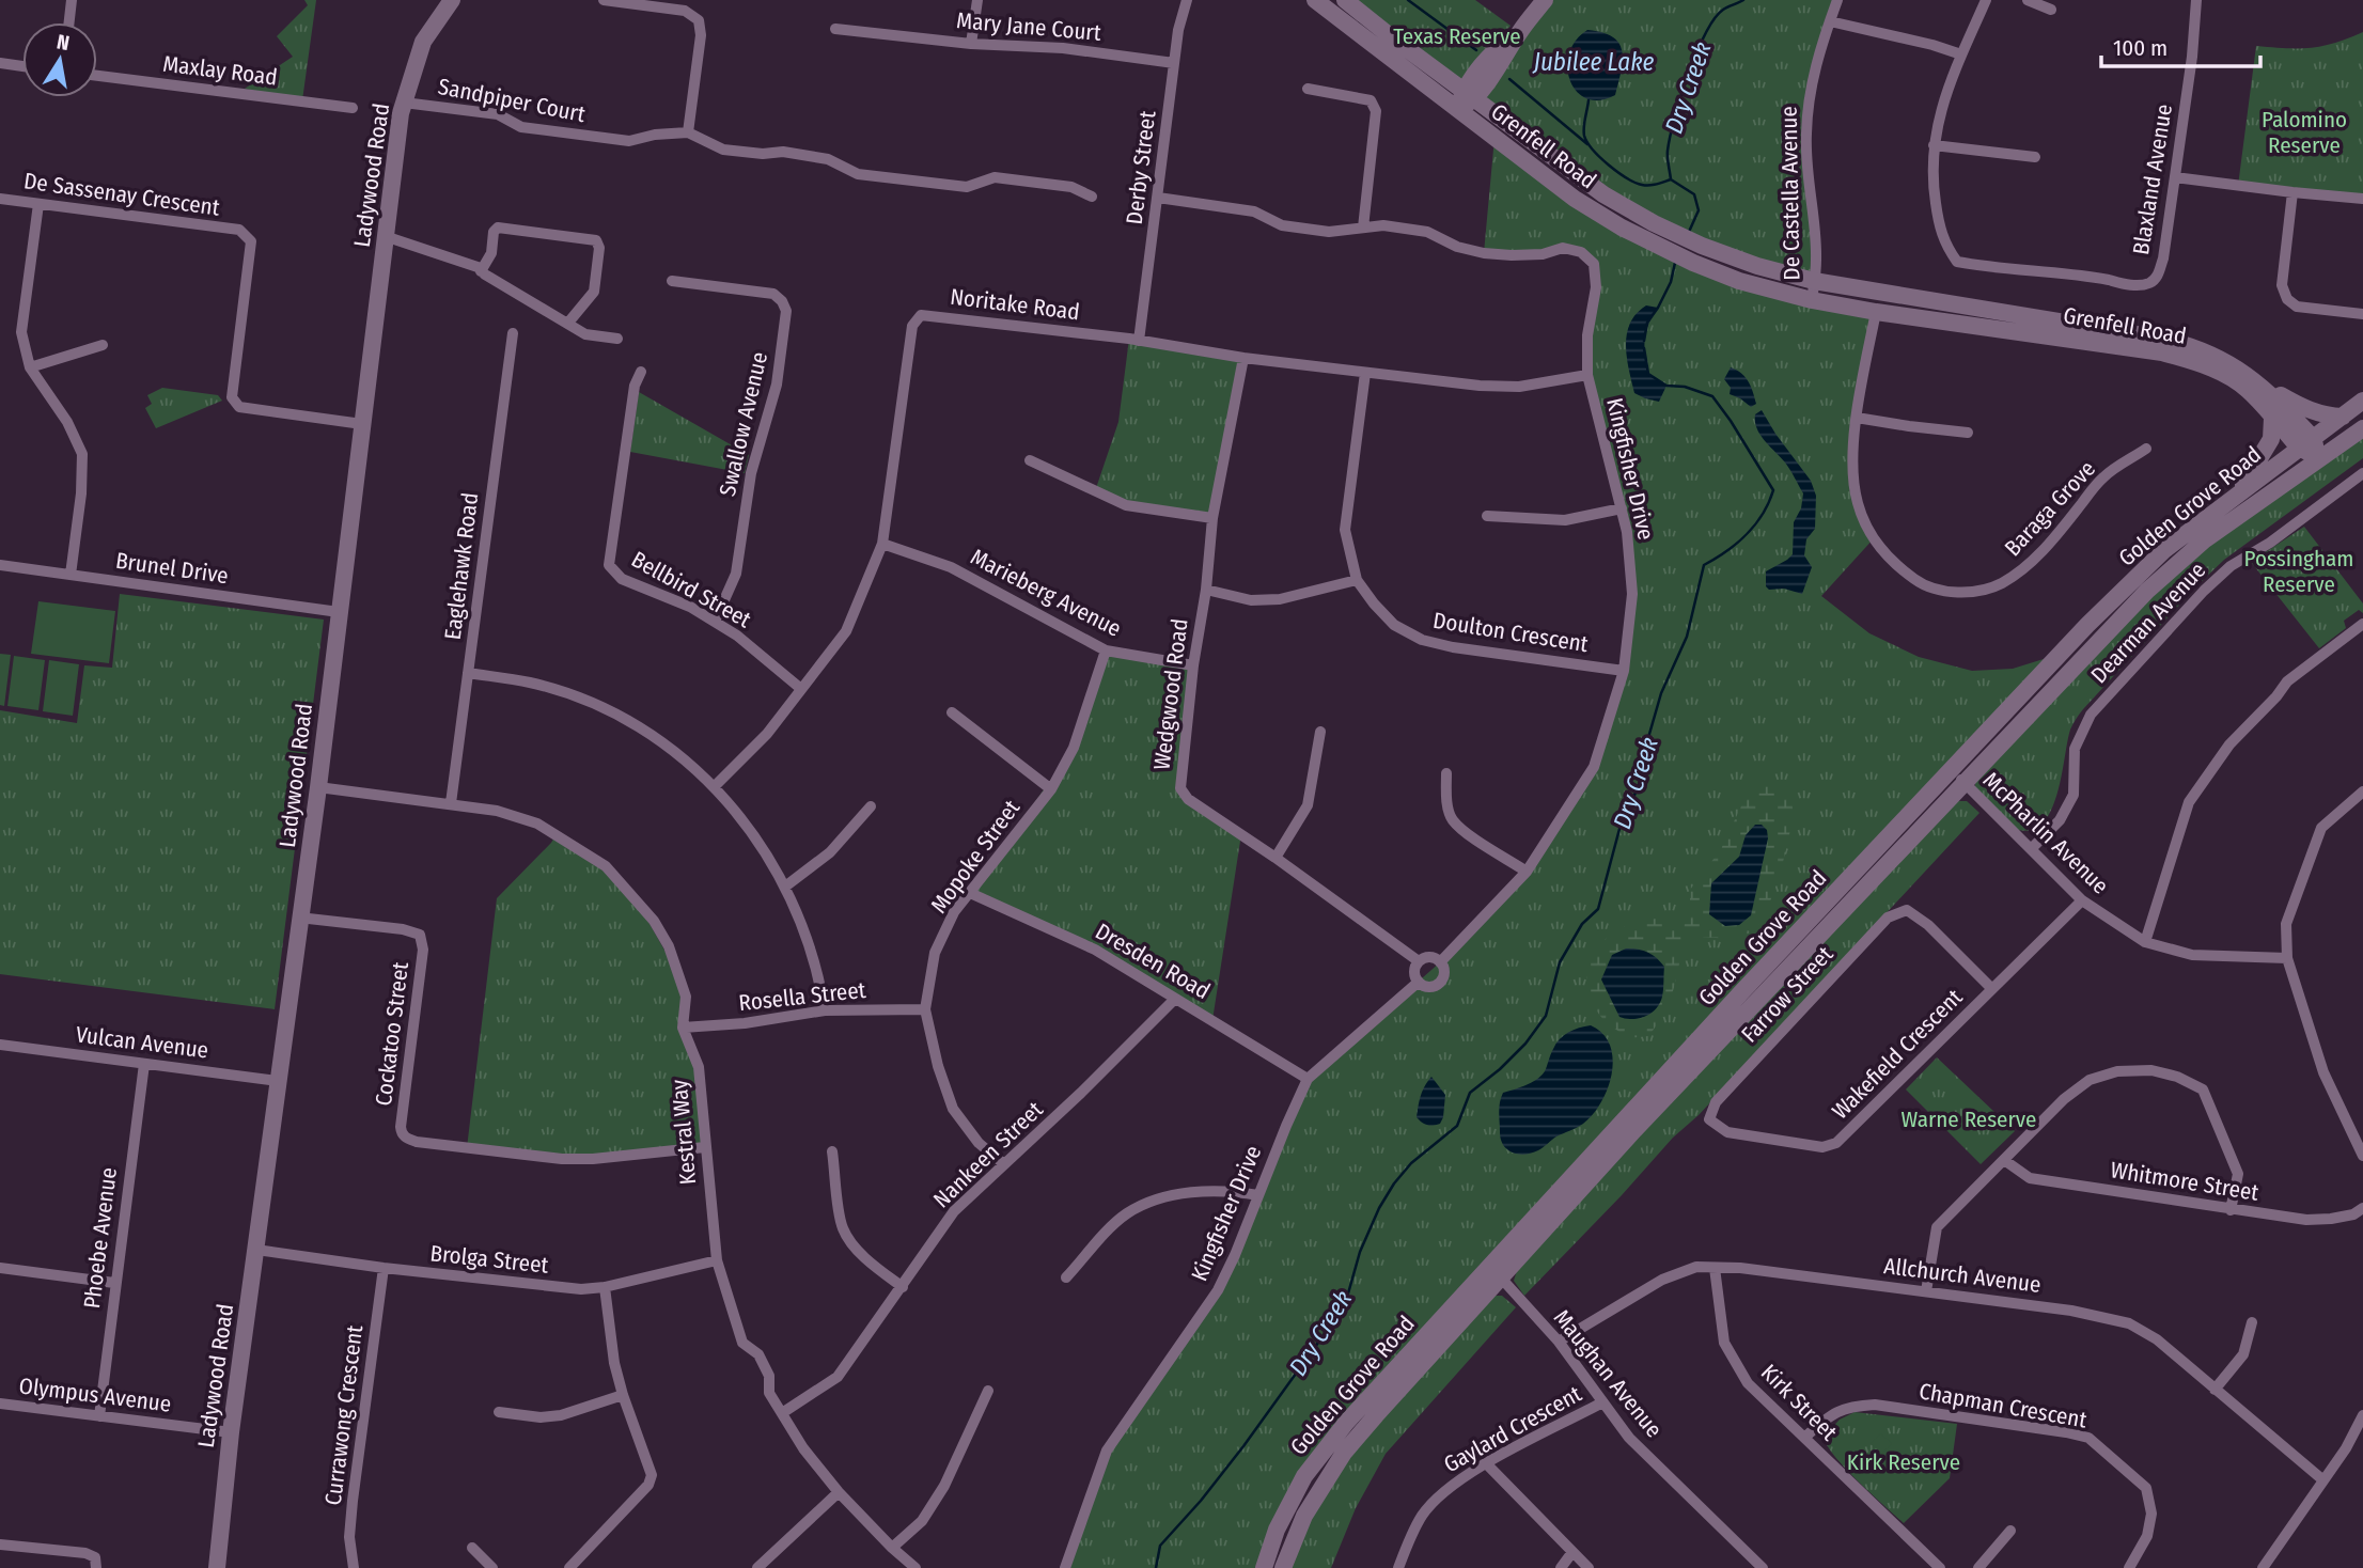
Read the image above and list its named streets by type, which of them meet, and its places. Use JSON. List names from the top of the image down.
{
  "streets": {
    "main road": ["Grenfell Road", "Ladywood Road", "Golden Grove Road"],
    "street": [
      "Mary Jane Court",
      "Maxlay Road",
      "Sandpiper Court",
      "Derby Street",
      "Blaxland Avenue",
      "De Castella Avenue",
      "De Sassenay Crescent",
      "Noritake Road",
      "Swallow Avenue",
      "Kingfisher Drive",
      "Baraga Grove",
      "Eaglehawk Road",
      "Brunel Drive",
      "Bellbird Street",
      "Marieberg Avenue",
      "Dearman Avenue",
      "Doulton Crescent",
      "Wedgwood Road",
      "McPharlin Avenue",
      "Mopoke Street",
      "Dresden Road",
      "Farrow Street",
      "Rosella Street",
      "Cockatoo Street",
      "Vulcan Avenue",
      "Wakefield Crescent",
      "Kestral Way",
      "Nankeen Street",
      "Whitmore Street",
      "Phoebe Avenue",
      "Brolga Street",
      "Allchurch Avenue",
      "Maughan Avenue",
      "Olympus Avenue",
      "Kirk Street",
      "Chapman Crescent",
      "Currawong Crescent",
      "Gaylard Crescent"
    ]
  },
  "crossings": [
    ["Mary Jane Court", "Derby Street"],
    ["Sandpiper Court", "Ladywood Road"],
    ["Grenfell Road", "De Castella Avenue"],
    ["Grenfell Road", "Golden Grove Road"],
    ["Grenfell Road", "Baraga Grove"],
    ["Derby Street", "Noritake Road"],
    ["Ladywood Road", "De Sassenay Crescent"],
    ["Ladywood Road", "Brunel Drive"],
    ["Ladywood Road", "Cockatoo Street"],
    ["Ladywood Road", "Vulcan Avenue"],
    ["Ladywood Road", "Kestral Way"],
    ["Ladywood Road", "Brolga Street"],
    ["Ladywood Road", "Olympus Avenue"],
    ["Noritake Road", "Kingfisher Drive"],
    ["Noritake Road", "Bellbird Street"],
    ["Noritake Road", "Marieberg Avenue"],
    ["Noritake Road", "Doulton Crescent"],
    ["Noritake Road", "Wedgwood Road"],
    ["Swallow Avenue", "Bellbird Street"],
    ["Kingfisher Drive", "Doulton Crescent"],
    ["Kingfisher Drive", "Wedgwood Road"],
    ["Kingfisher Drive", "Dresden Road"],
    ["Golden Grove Road", "McPharlin Avenue"],
    ["Golden Grove Road", "Maughan Avenue"],
    ["Eaglehawk Road", "Kestral Way"],
    ["Marieberg Avenue", "Wedgwood Road"],
    ["Marieberg Avenue", "Mopoke Street"],
    ["Dearman Avenue", "McPharlin Avenue"],
    ["McPharlin Avenue", "Wakefield Crescent"],
    ["Mopoke Street", "Dresden Road"],
    ["Mopoke Street", "Rosella Street"],
    ["Mopoke Street", "Nankeen Street"],
    ["Dresden Road", "Nankeen Street"],
    ["Farrow Street", "Wakefield Crescent"],
    ["Rosella Street", "Kestral Way"],
    ["Cockatoo Street", "Kestral Way"],
    ["Vulcan Avenue", "Phoebe Avenue"],
    ["Kestral Way", "Nankeen Street"],
    ["Kestral Way", "Brolga Street"],
    ["Phoebe Avenue", "Olympus Avenue"],
    ["Brolga Street", "Currawong Crescent"],
    ["Allchurch Avenue", "Maughan Avenue"],
    ["Allchurch Avenue", "Kirk Street"],
    ["Maughan Avenue", "Gaylard Crescent"],
    ["Kirk Street", "Chapman Crescent"]
  ],
  "water": ["Jubilee Lake", "Dry Creek"],
  "parks": [
    "Texas Reserve",
    "Palomino Reserve",
    "Possingham Reserve",
    "Warne Reserve",
    "Kirk Reserve"
  ],
  "scale_bar": "100 m",
  "north": "top"
}
